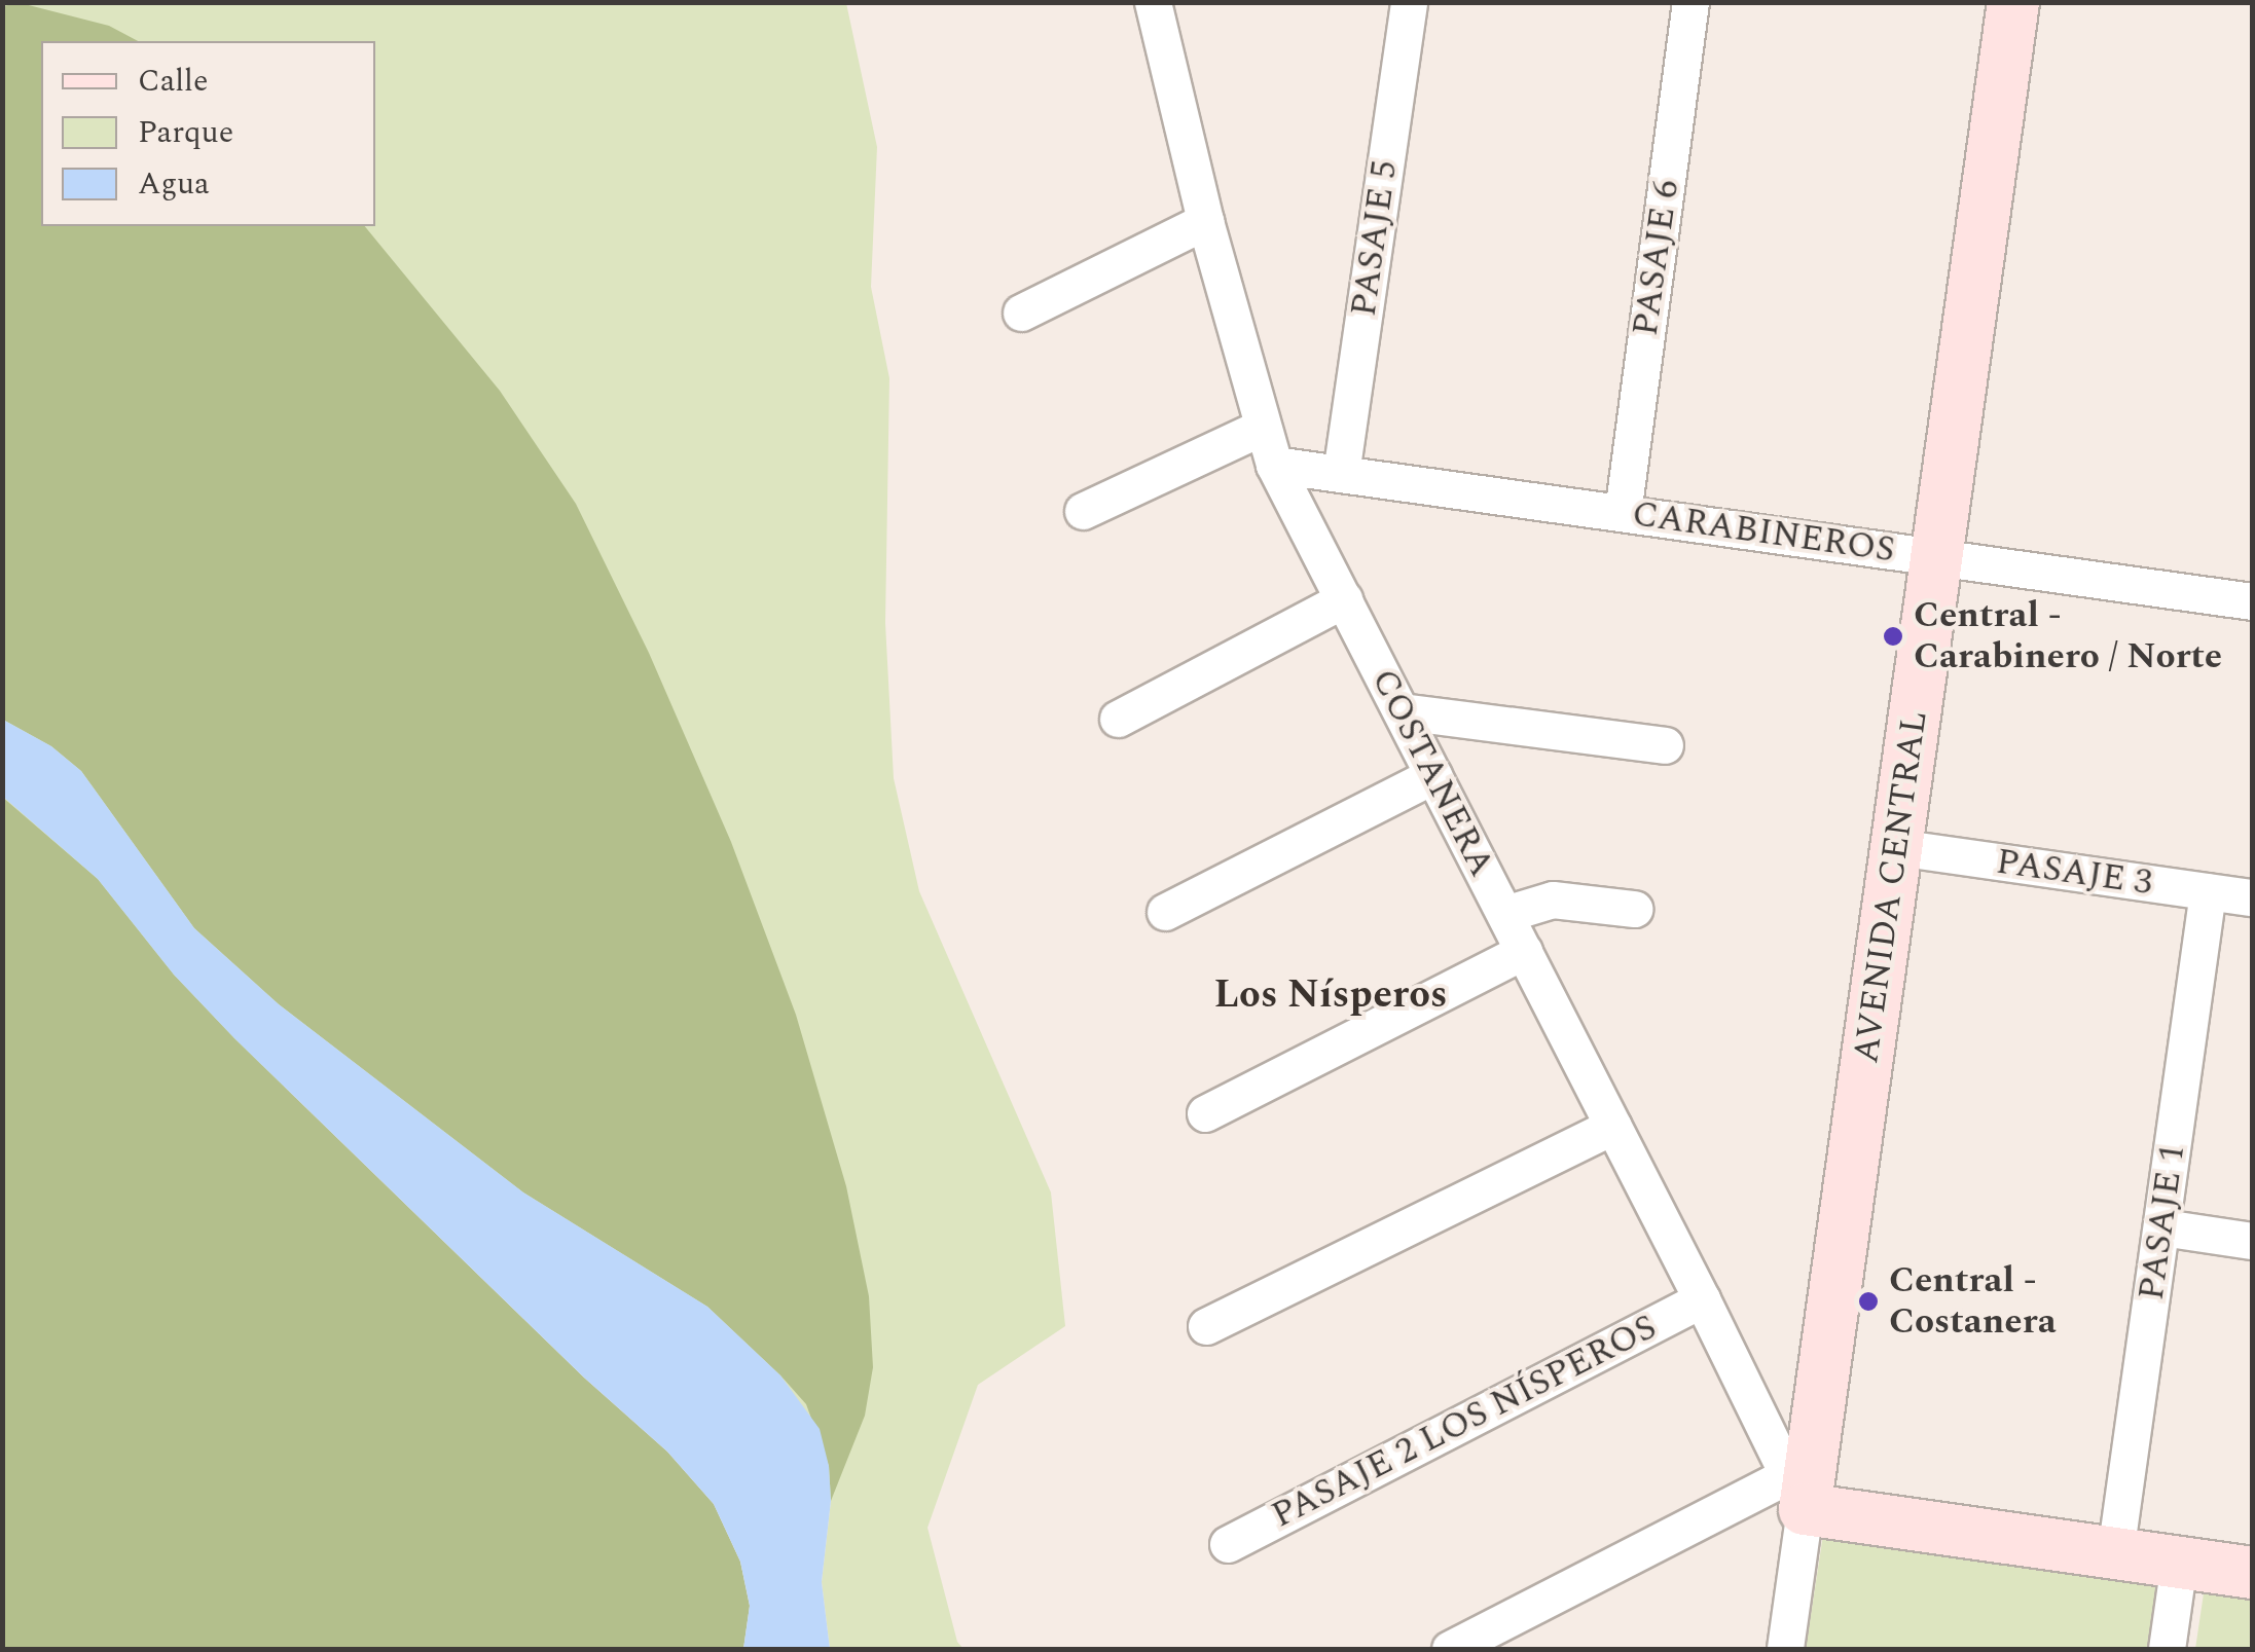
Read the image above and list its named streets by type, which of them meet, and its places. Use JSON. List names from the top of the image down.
{
  "streets": {
    "street": [
      "PASAJE 5",
      "PASAJE 6",
      "CARABINEROS",
      "COSTANERA",
      "PASAJE 3",
      "AVENIDA CENTRAL",
      "PASAJE 1",
      "PASAJE 2 LOS NÍSPEROS"
    ]
  },
  "crossings": [
    ["PASAJE 5", "CARABINEROS"],
    ["PASAJE 6", "CARABINEROS"],
    ["CARABINEROS", "COSTANERA"],
    ["CARABINEROS", "AVENIDA CENTRAL"],
    ["COSTANERA", "AVENIDA CENTRAL"],
    ["COSTANERA", "PASAJE 2 LOS NÍSPEROS"],
    ["PASAJE 3", "AVENIDA CENTRAL"],
    ["PASAJE 3", "PASAJE 1"]
  ],
  "districts": ["Los Nísperos"],
  "places": ["Central - Carabinero / Norte", "Central - Costanera"],
  "legend": ["Calle", "Parque", "Agua"]
}
